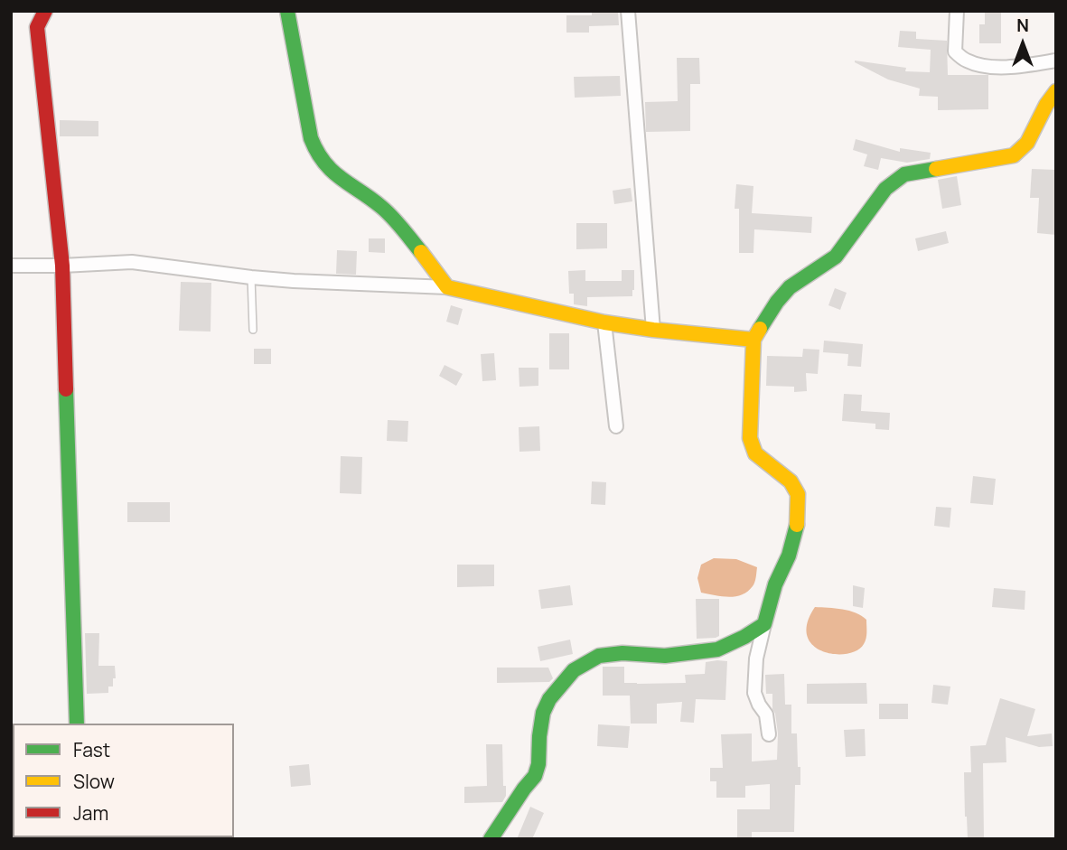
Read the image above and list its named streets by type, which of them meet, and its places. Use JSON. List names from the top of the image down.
{
  "legend": ["Fast", "Slow", "Jam"],
  "north": "top"
}
